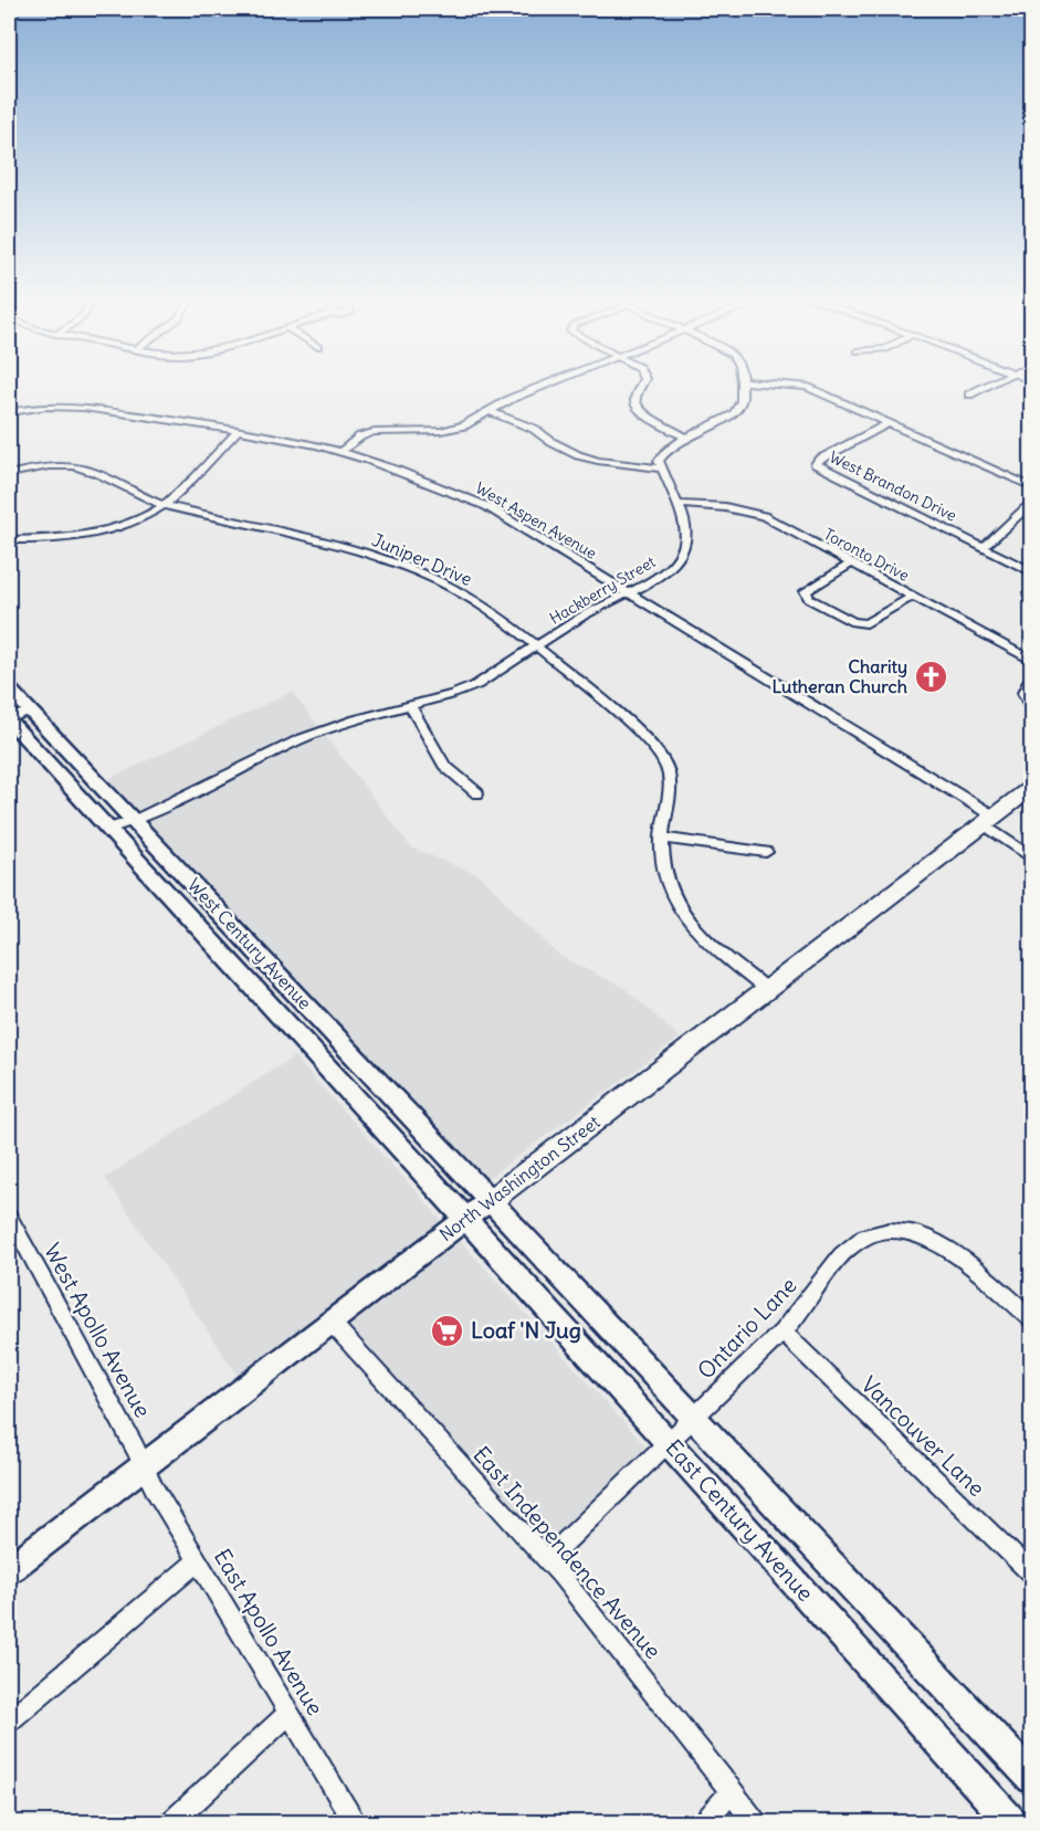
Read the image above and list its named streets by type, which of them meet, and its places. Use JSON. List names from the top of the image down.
{
  "streets": {
    "main road": ["West Century Avenue", "North Washington Street", "East Century Avenue"],
    "street": [
      "West Brandon Drive",
      "West Aspen Avenue",
      "Toronto Drive",
      "Juniper Drive",
      "Hackberry Street",
      "Ontario Lane",
      "West Apollo Avenue",
      "Vancouver Lane",
      "East Independence Avenue",
      "East Apollo Avenue"
    ]
  },
  "crossings": [
    ["West Aspen Avenue", "Hackberry Street"],
    ["West Aspen Avenue", "North Washington Street"],
    ["Toronto Drive", "Hackberry Street"],
    ["Juniper Drive", "Hackberry Street"],
    ["Juniper Drive", "North Washington Street"],
    ["Hackberry Street", "West Century Avenue"],
    ["West Century Avenue", "North Washington Street"],
    ["West Century Avenue", "East Century Avenue"],
    ["North Washington Street", "West Apollo Avenue"],
    ["North Washington Street", "East Century Avenue"],
    ["North Washington Street", "East Independence Avenue"],
    ["North Washington Street", "East Apollo Avenue"],
    ["Ontario Lane", "Vancouver Lane"],
    ["Ontario Lane", "East Century Avenue"],
    ["Ontario Lane", "East Independence Avenue"],
    ["West Apollo Avenue", "East Apollo Avenue"]
  ],
  "places": {
    "church": ["Charity Lutheran Church"],
    "supermarket": ["Loaf 'N Jug"]
  }
}
